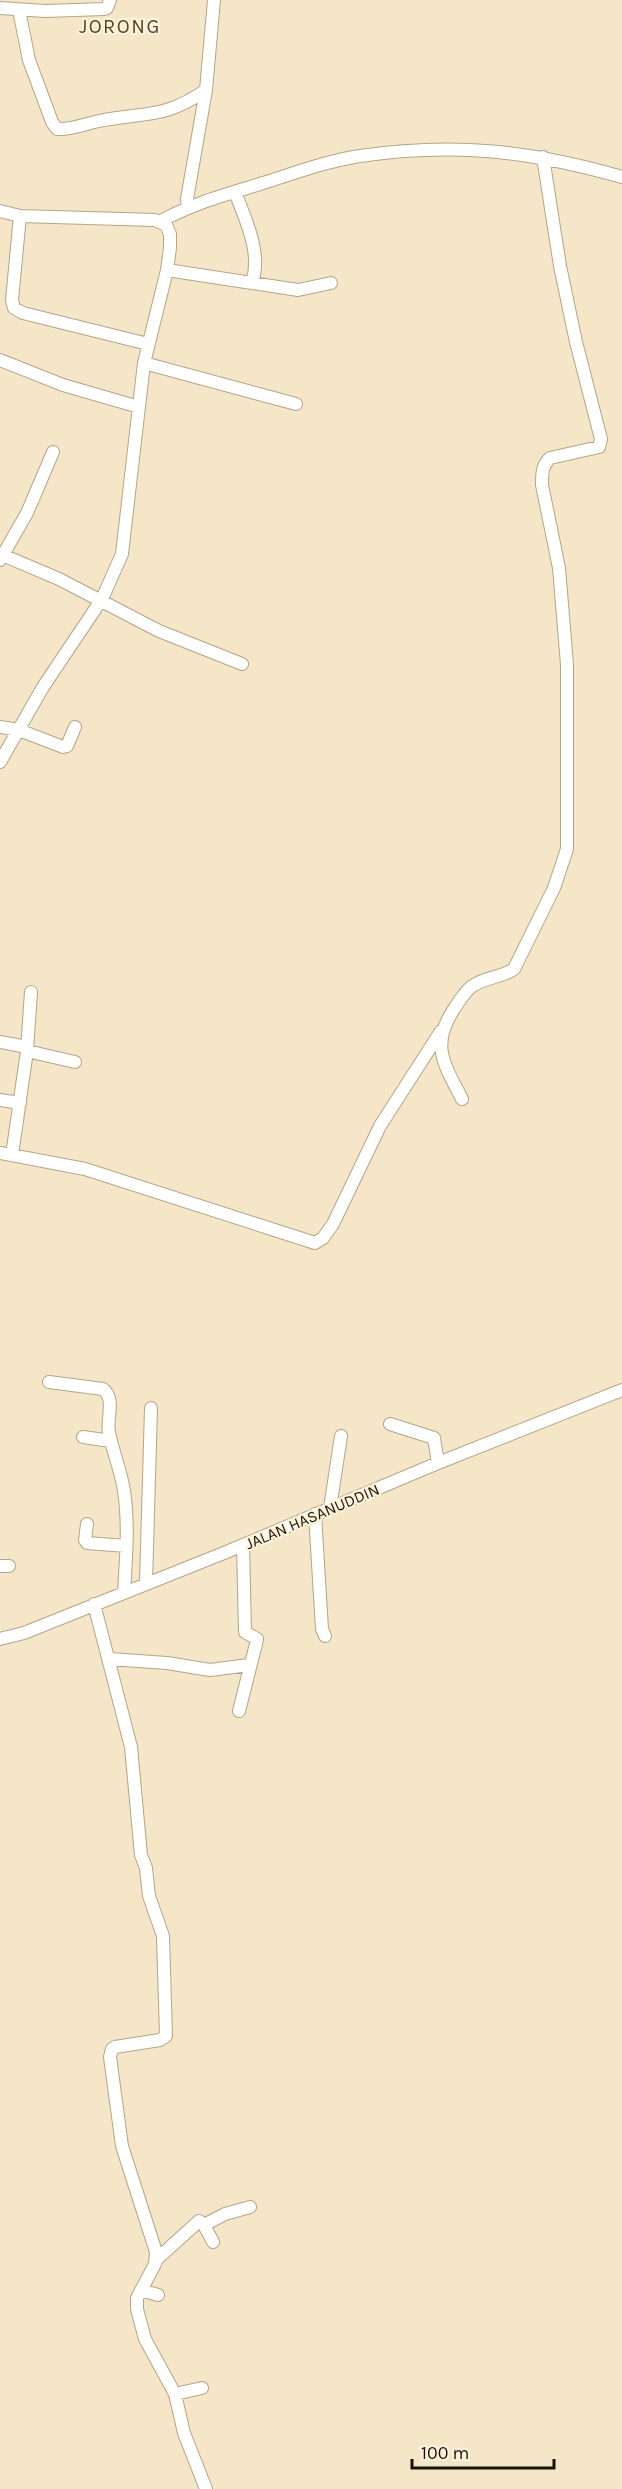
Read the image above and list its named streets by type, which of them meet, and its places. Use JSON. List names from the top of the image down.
{
  "streets": {
    "street": ["JALAN HASANUDDIN"]
  },
  "districts": ["JORONG"],
  "scale_bar": "100 m"
}
